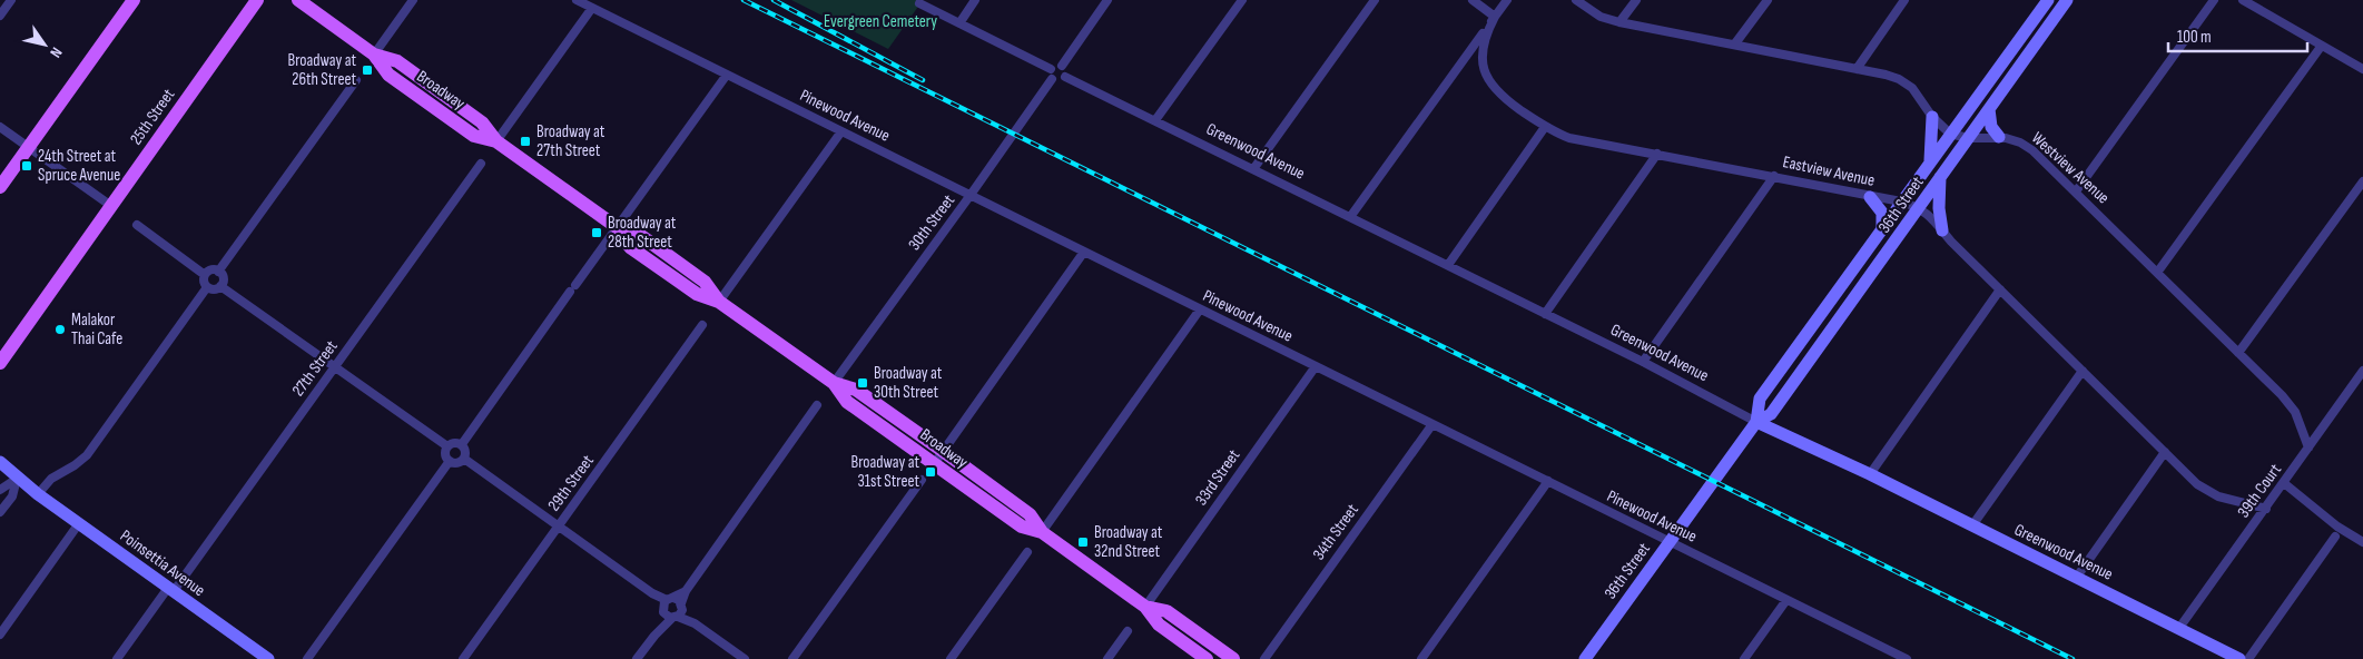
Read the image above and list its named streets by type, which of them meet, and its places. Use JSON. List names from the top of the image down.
{
  "streets": {
    "main road": ["Broadway", "25th Street"],
    "street": [
      "Pinewood Avenue",
      "Greenwood Avenue",
      "Westview Avenue",
      "Eastview Avenue",
      "36th Street",
      "30th Street",
      "27th Street",
      "33rd Street",
      "29th Street",
      "39th Court",
      "34th Street",
      "Poinsettia Avenue"
    ]
  },
  "crossings": [
    ["Broadway", "30th Street"],
    ["Broadway", "33rd Street"],
    ["Pinewood Avenue", "36th Street"],
    ["Pinewood Avenue", "30th Street"],
    ["Pinewood Avenue", "33rd Street"],
    ["Pinewood Avenue", "34th Street"],
    ["Greenwood Avenue", "36th Street"],
    ["Greenwood Avenue", "30th Street"],
    ["Greenwood Avenue", "39th Court"],
    ["Westview Avenue", "36th Street"],
    ["Westview Avenue", "39th Court"],
    ["Eastview Avenue", "36th Street"],
    ["Eastview Avenue", "39th Court"],
    ["27th Street", "Poinsettia Avenue"]
  ],
  "parks": ["Evergreen Cemetery"],
  "places": {
    "transit": [
      "Broadway at 26th Street",
      "Broadway at 27th Street",
      "24th Street at Spruce Avenue",
      "Broadway at 28th Street",
      "Broadway at 30th Street",
      "Broadway at 31st Street",
      "Broadway at 32nd Street"
    ],
    "other": ["Malakor Thai Cafe"]
  },
  "scale_bar": "100 m",
  "north": "bottom right"
}
